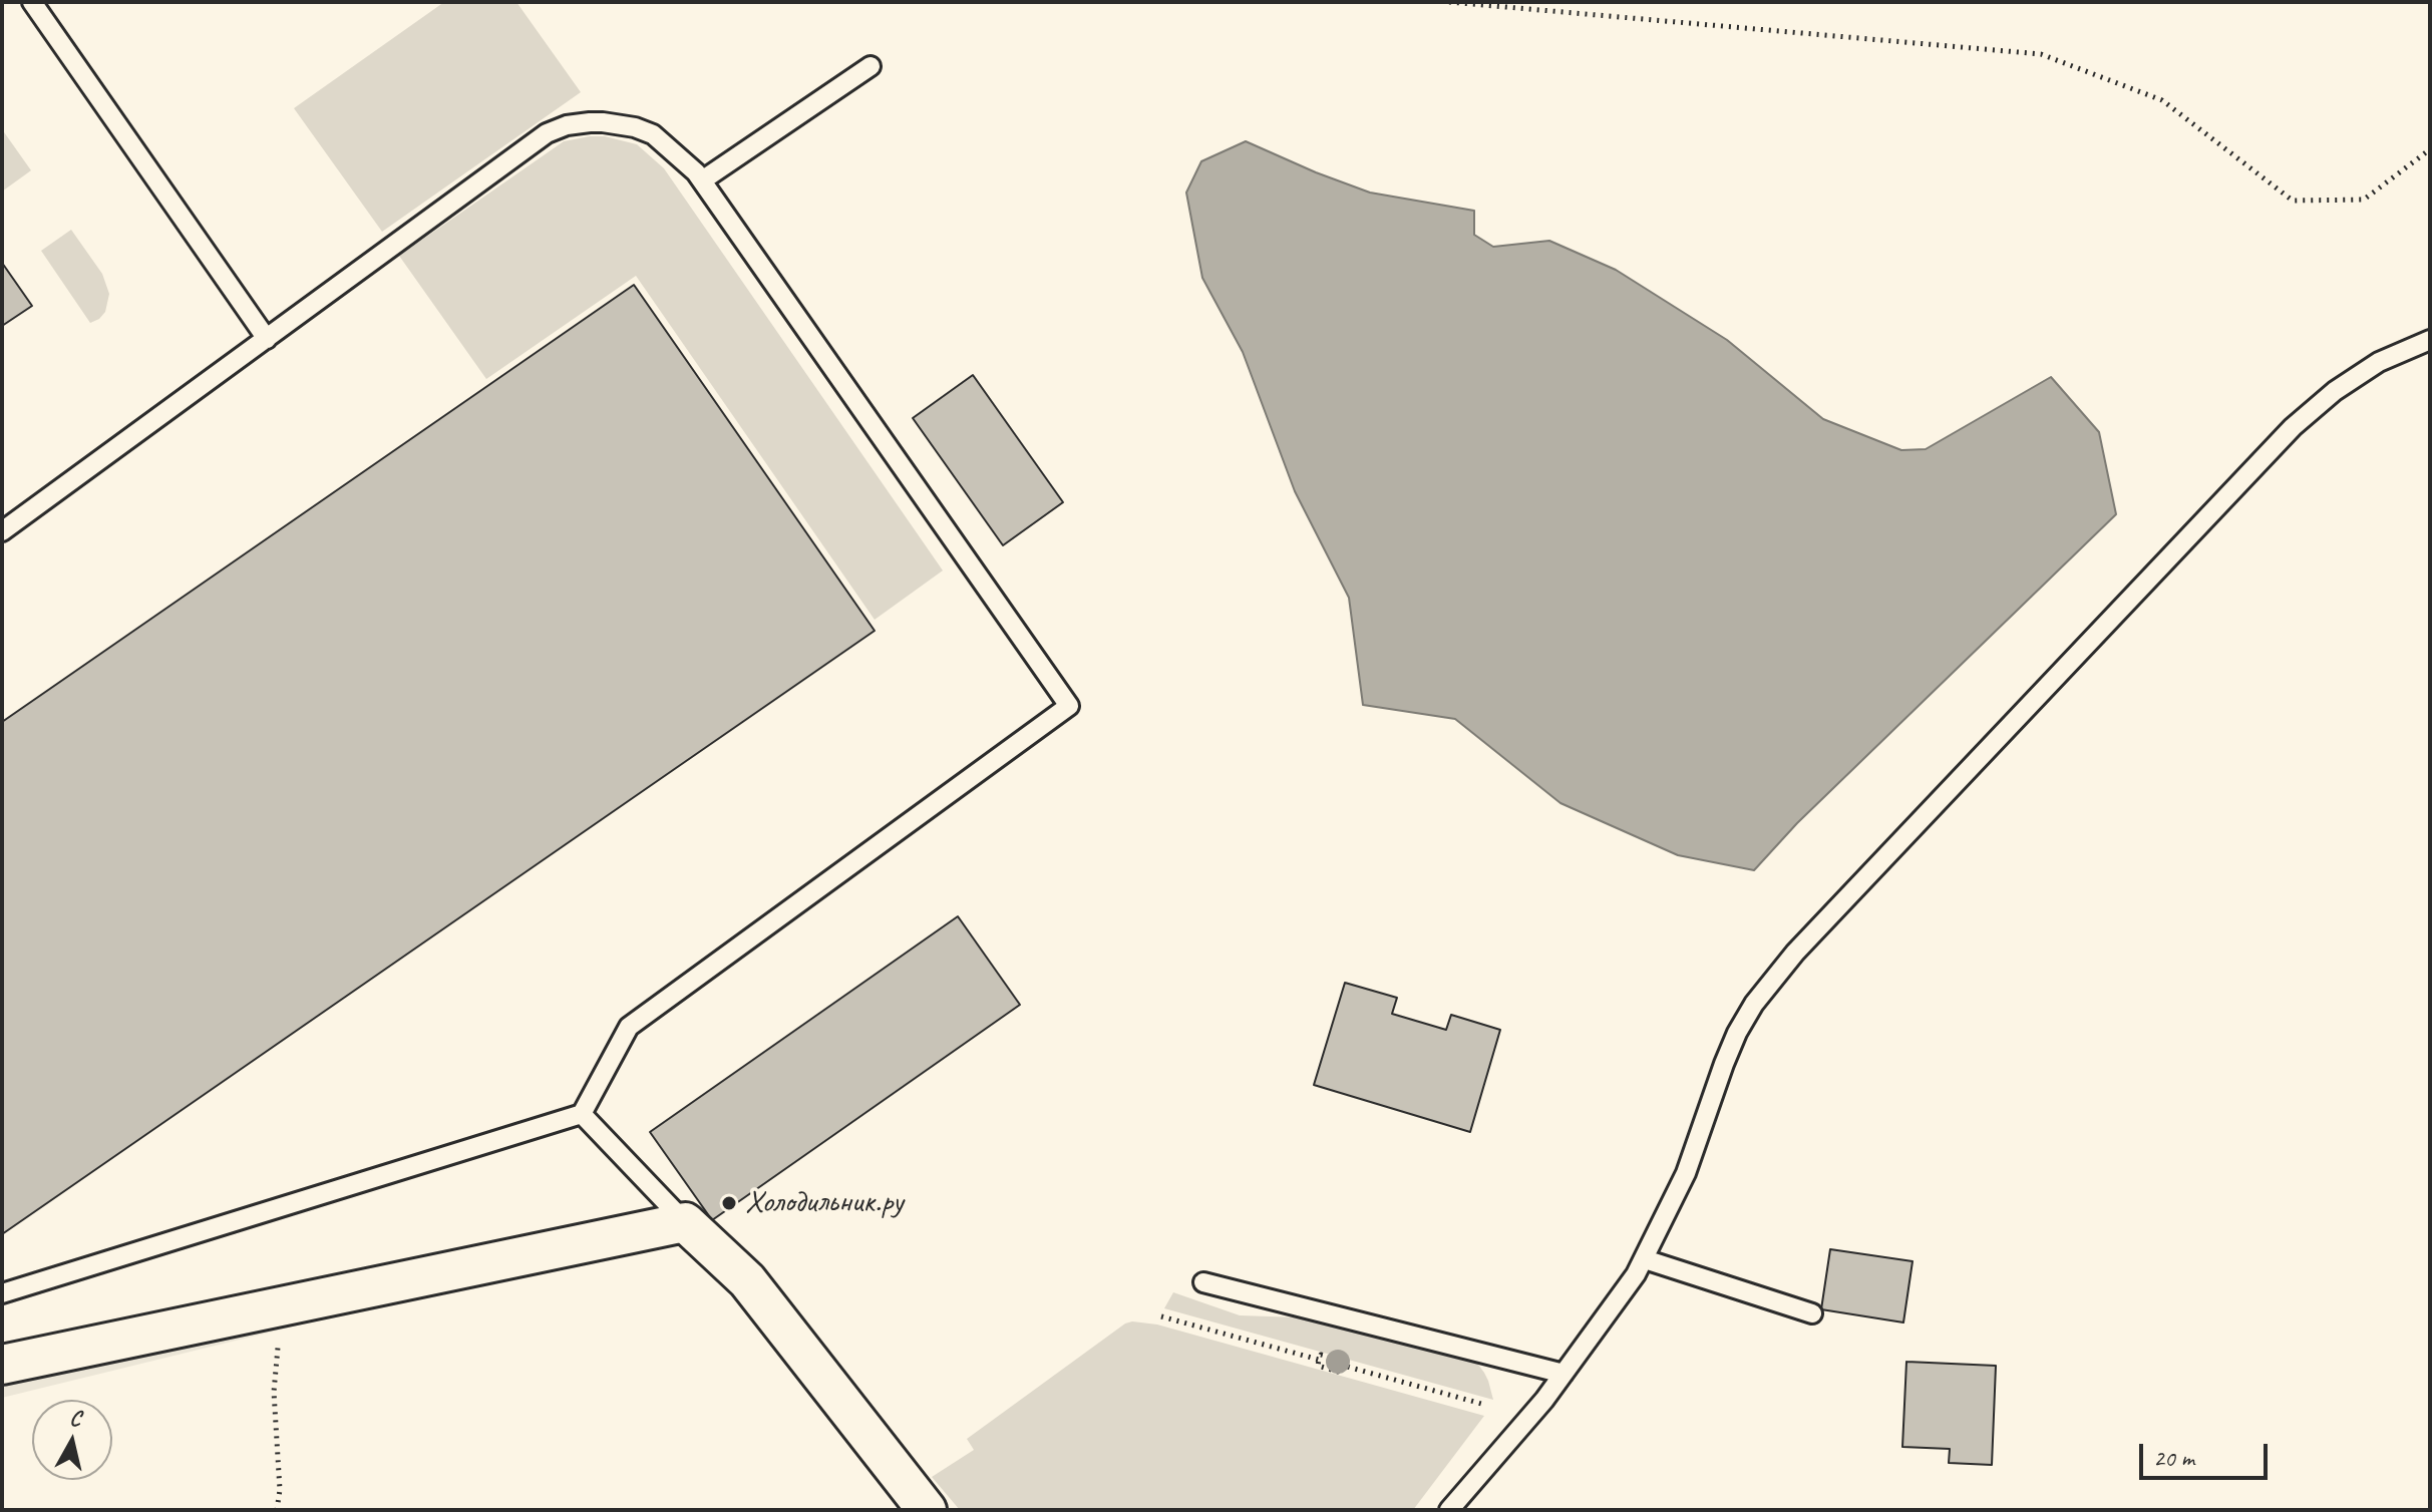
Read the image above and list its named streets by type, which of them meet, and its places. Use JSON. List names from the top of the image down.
{
  "places": ["Холодильник.ру"],
  "scale_bar": "20 m",
  "north": "top"
}
